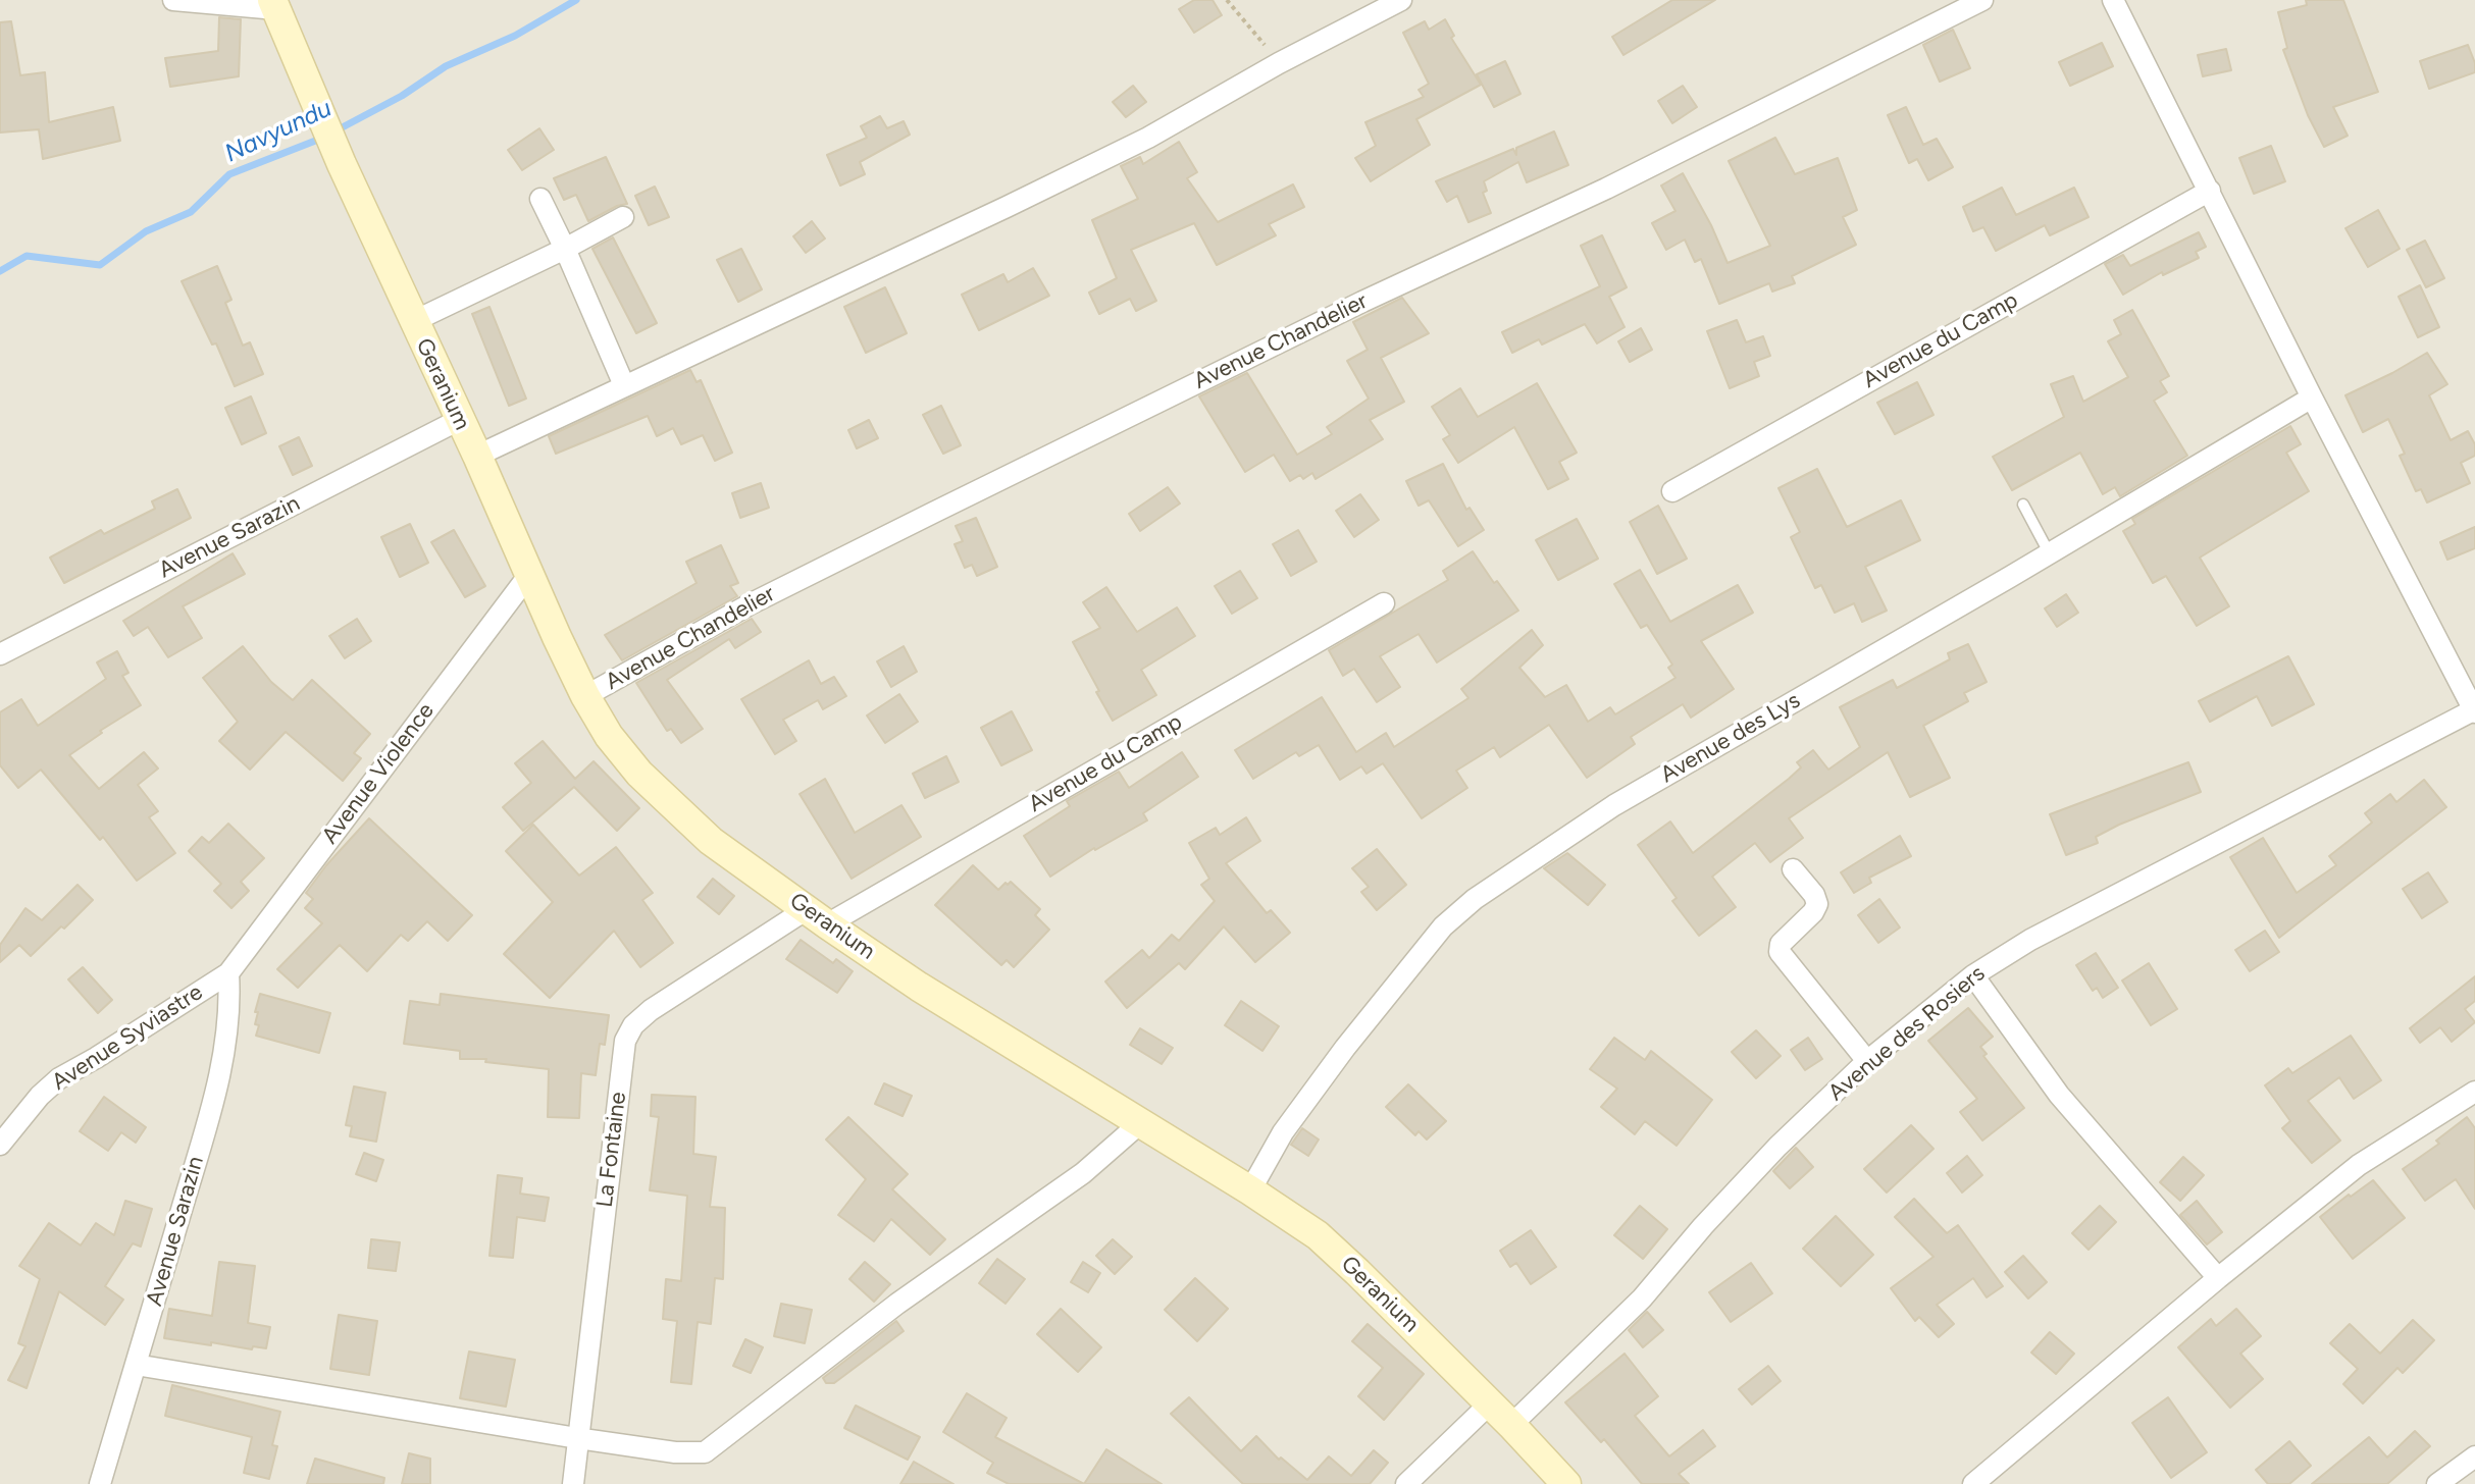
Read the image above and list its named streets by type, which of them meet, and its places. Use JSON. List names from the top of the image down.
{
  "streets": {
    "street": [
      "Avenue du Camp",
      "Avenue Chandelier",
      "Geranium",
      "Avenue Sarazin",
      "Avenue des Lys",
      "Avenue Violence",
      "Avenue des Rosiers",
      "Avenue Syviastre",
      "La Fontaine"
    ]
  },
  "crossings": [
    ["Avenue du Camp", "Geranium"],
    ["Avenue du Camp", "La Fontaine"],
    ["Avenue Chandelier", "Geranium"],
    ["Geranium", "Avenue Sarazin"],
    ["Geranium", "Avenue des Lys"],
    ["Geranium", "Avenue Violence"],
    ["Geranium", "Avenue des Rosiers"],
    ["Geranium", "La Fontaine"],
    ["Avenue Sarazin", "Avenue Violence"],
    ["Avenue Sarazin", "Avenue Syviastre"],
    ["Avenue Violence", "Avenue Syviastre"]
  ],
  "water": ["Navyundu"]
}
